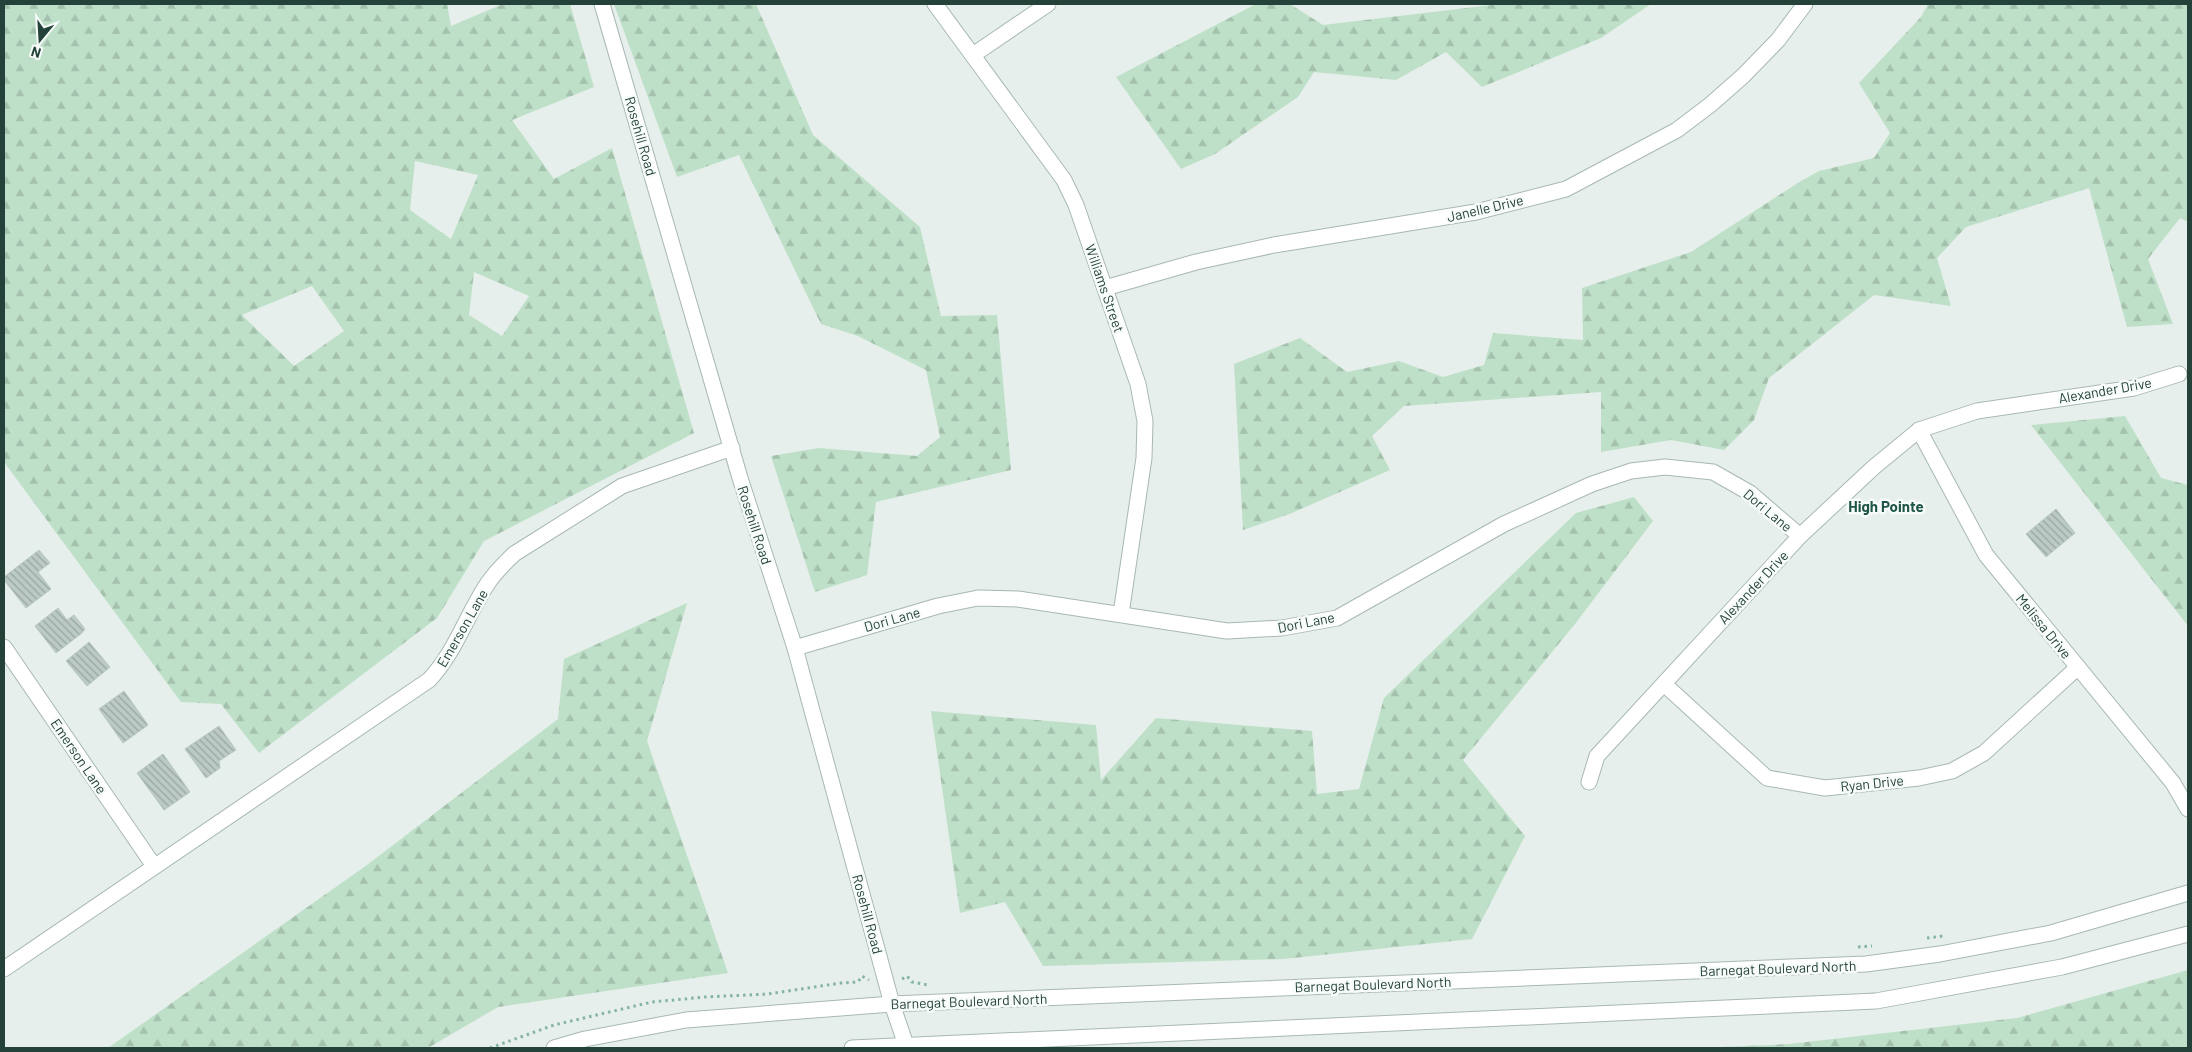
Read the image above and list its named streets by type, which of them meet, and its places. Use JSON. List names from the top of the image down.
{
  "streets": {
    "street": [
      "Rosehill Road",
      "Janelle Drive",
      "Williams Street",
      "Alexander Drive",
      "Dori Lane",
      "Melissa Drive",
      "Emerson Lane",
      "Ryan Drive",
      "Barnegat Boulevard North"
    ]
  },
  "crossings": [
    ["Rosehill Road", "Dori Lane"],
    ["Rosehill Road", "Emerson Lane"],
    ["Rosehill Road", "Barnegat Boulevard North"],
    ["Janelle Drive", "Williams Street"],
    ["Williams Street", "Dori Lane"],
    ["Alexander Drive", "Dori Lane"],
    ["Alexander Drive", "Melissa Drive"],
    ["Alexander Drive", "Ryan Drive"],
    ["Melissa Drive", "Ryan Drive"]
  ],
  "districts": ["High Pointe"],
  "north": "bottom"
}
